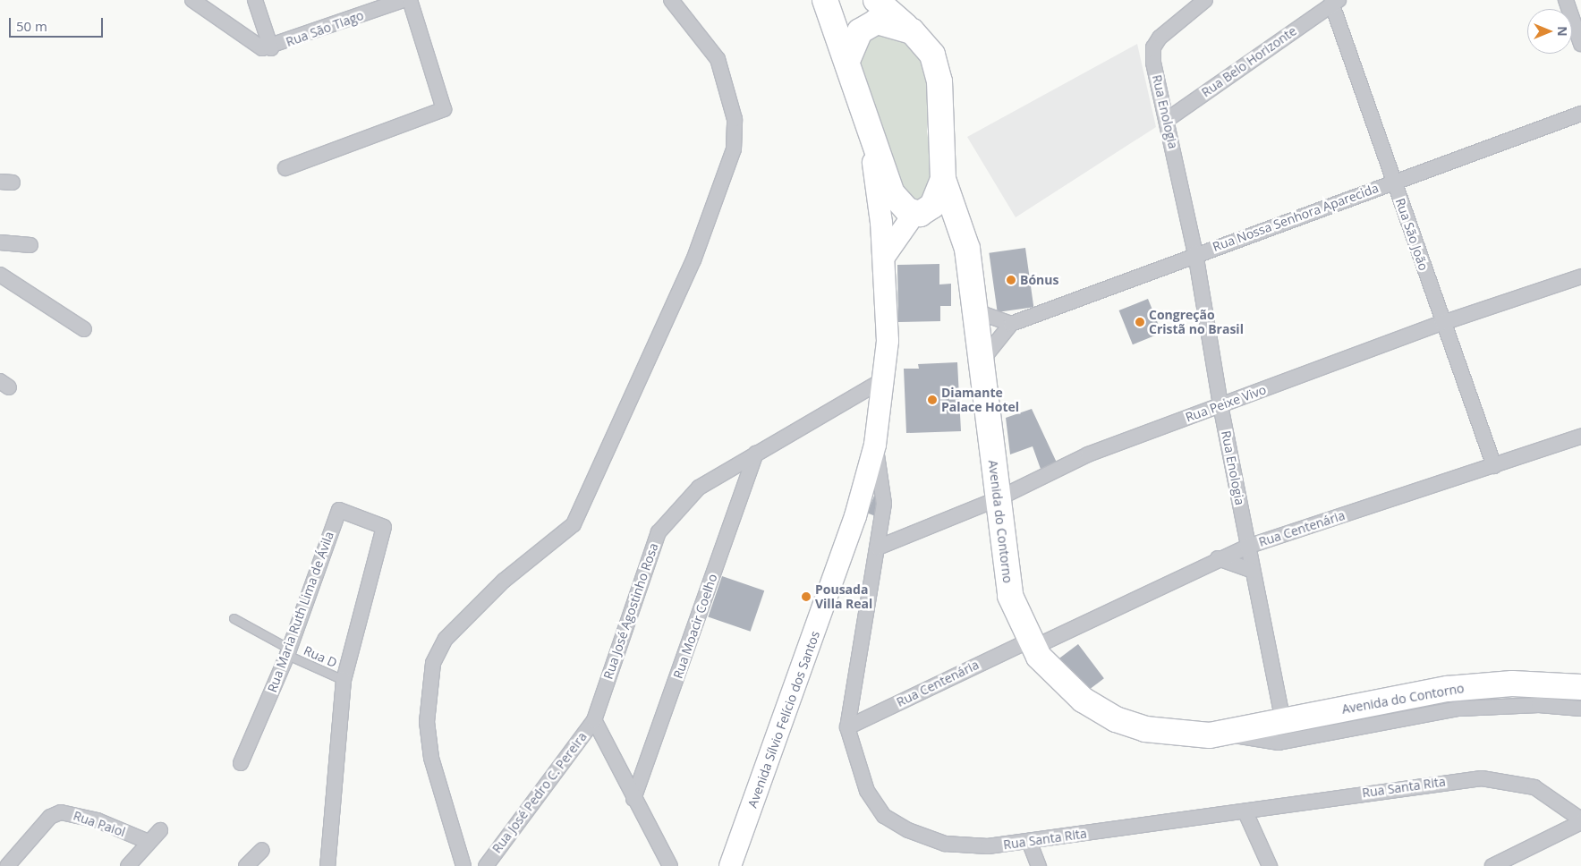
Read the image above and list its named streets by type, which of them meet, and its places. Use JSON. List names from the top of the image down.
{
  "streets": {
    "highway": ["Avenida do Contorno"],
    "main road": ["Avenida Sílvio Felício dos Santos"],
    "street": [
      "Rua São Tiago",
      "Rua Belo Horizonte",
      "Rua Enologia",
      "Rua Nossa Senhora Aparecida",
      "Rua São João",
      "Rua Peixe Vivo",
      "Rua Centenária",
      "Rua José Agostinho Rosa",
      "Rua Maria Ruth Lima de Ávila",
      "Rua Moacir Coelho",
      "Rua Santa Rita",
      "Rua José Pedro C. Pereira",
      "Rua Paiol"
    ],
    "lane": ["Rua D"]
  },
  "crossings": [
    ["Rua Belo Horizonte", "Rua Enologia"],
    ["Rua Belo Horizonte", "Rua São João"],
    ["Rua Enologia", "Rua Nossa Senhora Aparecida"],
    ["Rua Enologia", "Rua Peixe Vivo"],
    ["Rua Enologia", "Avenida do Contorno"],
    ["Rua Enologia", "Rua Centenária"],
    ["Rua Nossa Senhora Aparecida", "Rua São João"],
    ["Rua São João", "Rua Peixe Vivo"],
    ["Rua São João", "Rua Centenária"],
    ["Rua Peixe Vivo", "Avenida do Contorno"],
    ["Rua Peixe Vivo", "Rua Santa Rita"],
    ["Avenida do Contorno", "Rua Centenária"],
    ["Rua Centenária", "Rua Santa Rita"],
    ["Rua José Agostinho Rosa", "Rua Moacir Coelho"],
    ["Rua José Agostinho Rosa", "Avenida Sílvio Felício dos Santos"],
    ["Rua José Agostinho Rosa", "Rua José Pedro C. Pereira"],
    ["Rua Maria Ruth Lima de Ávila", "Rua D"],
    ["Avenida Sílvio Felício dos Santos", "Rua Santa Rita"]
  ],
  "places": [
    "Bónus",
    "Congreção Cristã no Brasil",
    "Diamante Palace Hotel",
    "Pousada Villa Real"
  ],
  "scale_bar": "50 m",
  "north": "right"
}
